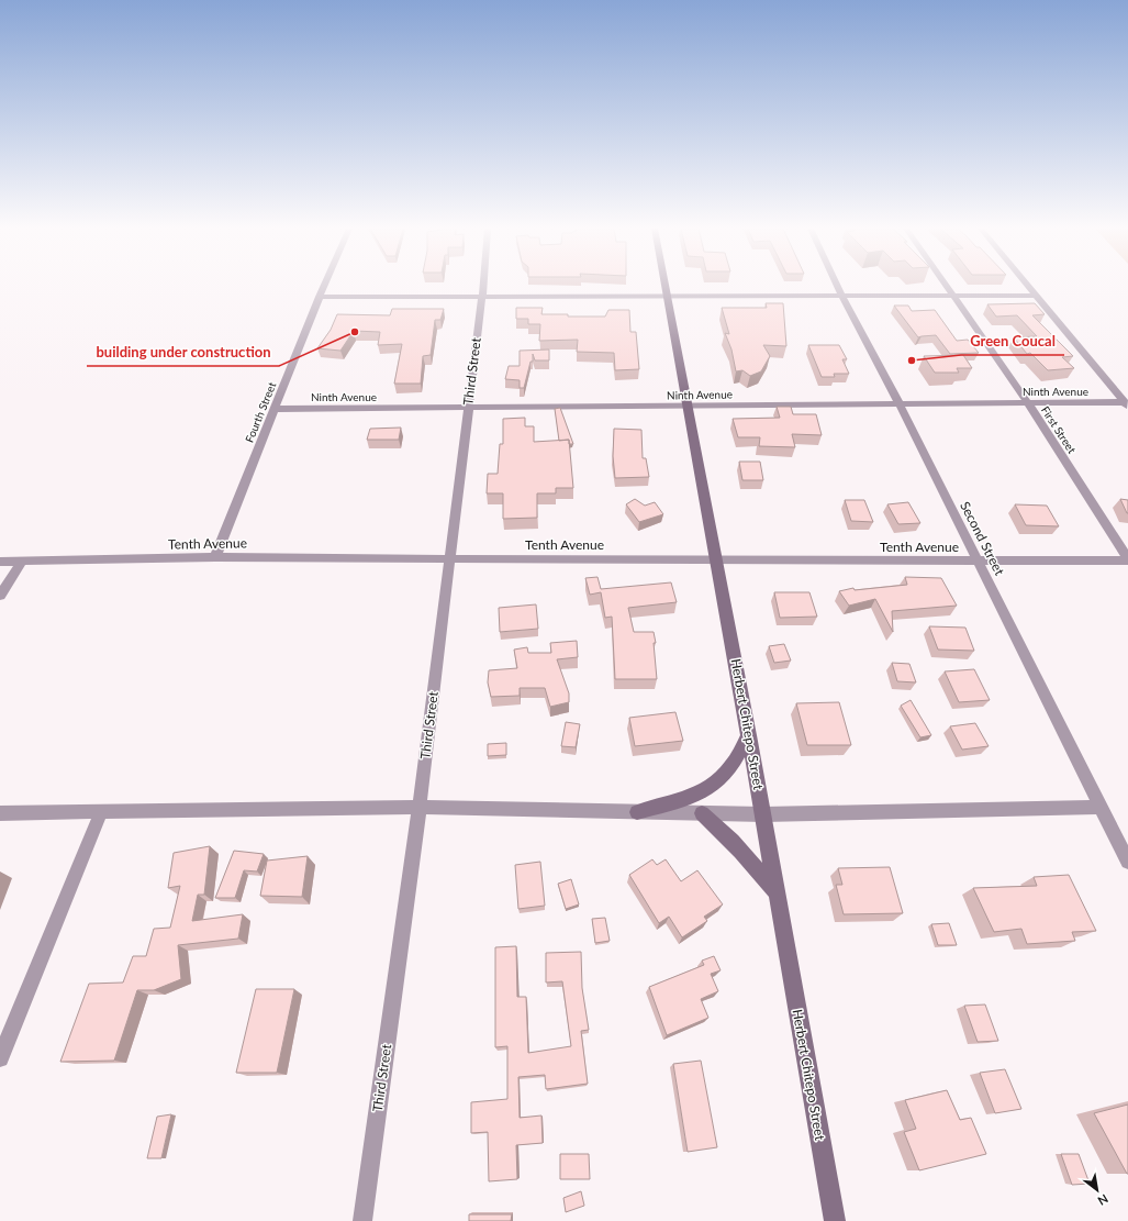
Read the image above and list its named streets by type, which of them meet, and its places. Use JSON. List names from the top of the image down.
{
  "streets": {
    "main road": ["Herbert Chitepo Street"],
    "street": [
      "Third Street",
      "Ninth Avenue",
      "Fourth Street",
      "First Street",
      "Second Street",
      "Tenth Avenue"
    ]
  },
  "crossings": [
    ["Third Street", "Ninth Avenue"],
    ["Third Street", "Tenth Avenue"],
    ["Ninth Avenue", "Fourth Street"],
    ["Ninth Avenue", "First Street"],
    ["Ninth Avenue", "Second Street"],
    ["Ninth Avenue", "Herbert Chitepo Street"],
    ["Fourth Street", "Tenth Avenue"],
    ["First Street", "Tenth Avenue"],
    ["Second Street", "Tenth Avenue"],
    ["Tenth Avenue", "Herbert Chitepo Street"]
  ],
  "places": ["building under construction", "Green Coucal"],
  "north": "bottom right"
}
